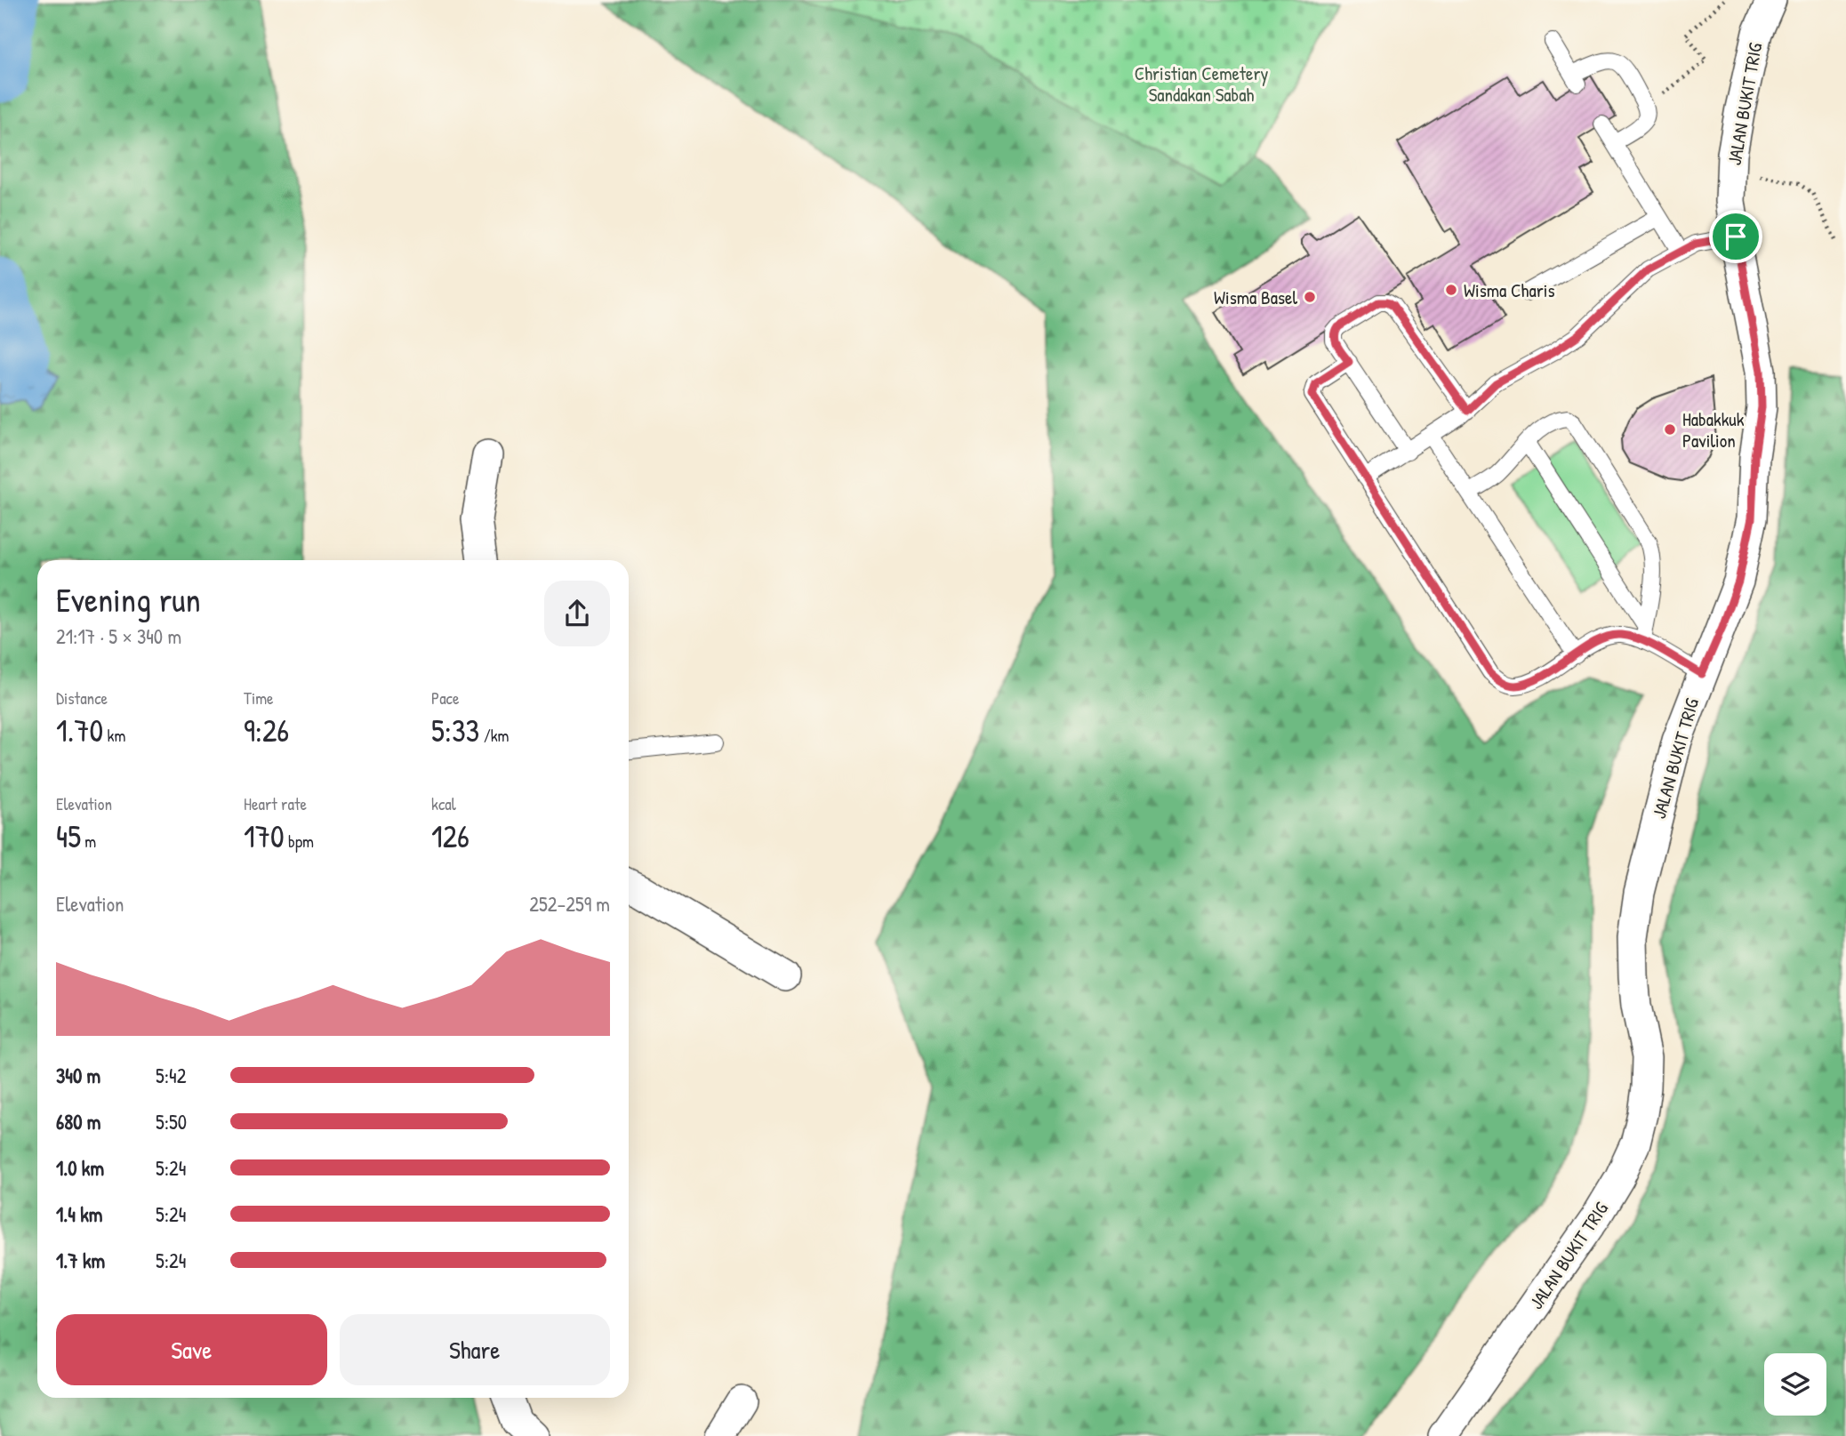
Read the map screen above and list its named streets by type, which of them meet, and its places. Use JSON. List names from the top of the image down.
{
  "streets": {
    "street": ["JALAN BUKIT TRIG"]
  },
  "parks": ["Christian Cemetery Sandakan Sabah"],
  "places": ["Wisma Charis", "Wisma Basel", "Habakkuk Pavilion"],
  "page": {
    "heading": ["Evening run", "21:17 · 5 × 340 m"],
    "stats": [
      ["Distance", "1.70 km"],
      ["Time", "9:26"],
      ["Pace", "5:33 /km"],
      ["Elevation", "45 m"],
      ["Heart rate", "170 bpm"],
      ["kcal", "126"]
    ],
    "chart": ["Elevation", "252–259 m"],
    "list": [
      {
        "name": "340 m",
        "note": "5:42"
      },
      {
        "name": "680 m",
        "note": "5:50"
      },
      {
        "name": "1.0 km",
        "note": "5:24"
      },
      {
        "name": "1.4 km",
        "note": "5:24"
      },
      {
        "name": "1.7 km",
        "note": "5:24"
      }
    ],
    "buttons": ["Save", "Share"]
  }
}
